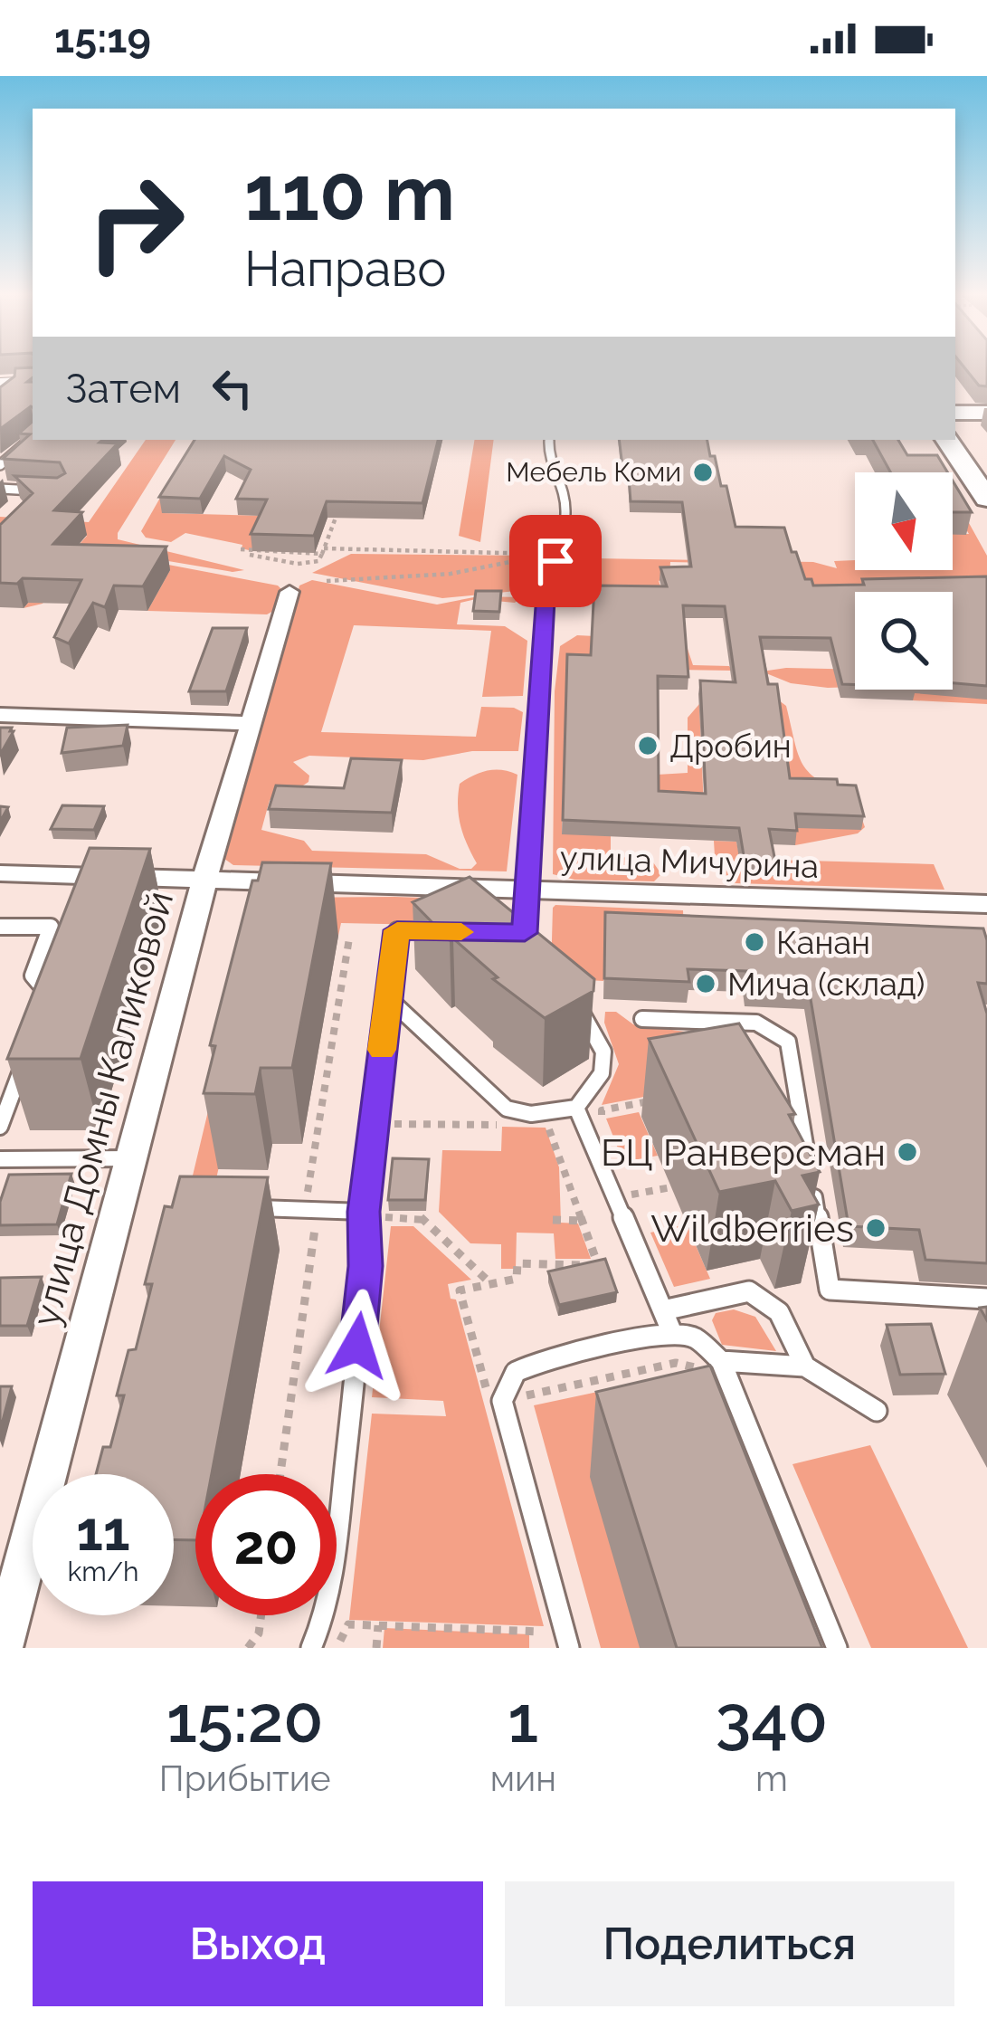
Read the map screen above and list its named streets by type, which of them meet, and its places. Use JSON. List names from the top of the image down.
{
  "streets": {
    "street": ["улица Мичурина", "улица Домны Каликовой"]
  },
  "crossings": [
    ["улица Мичурина", "улица Домны Каликовой"]
  ],
  "places": [
    "Мебель Коми",
    "Дробин",
    "Канан",
    "Мича (склад)",
    "БЦ Ранверсман",
    "Wildberries"
  ],
  "north": "bottom",
  "page": {
    "status": "15:19",
    "turn": ["110 m", "Направо"],
    "then": "Затем",
    "speed": "11 km/h",
    "limit": "20",
    "eta": [
      "15:20",
      "Прибытие",
      "1",
      "мин",
      "340",
      "m"
    ],
    "buttons": ["Выход", "Поделиться"]
  }
}
